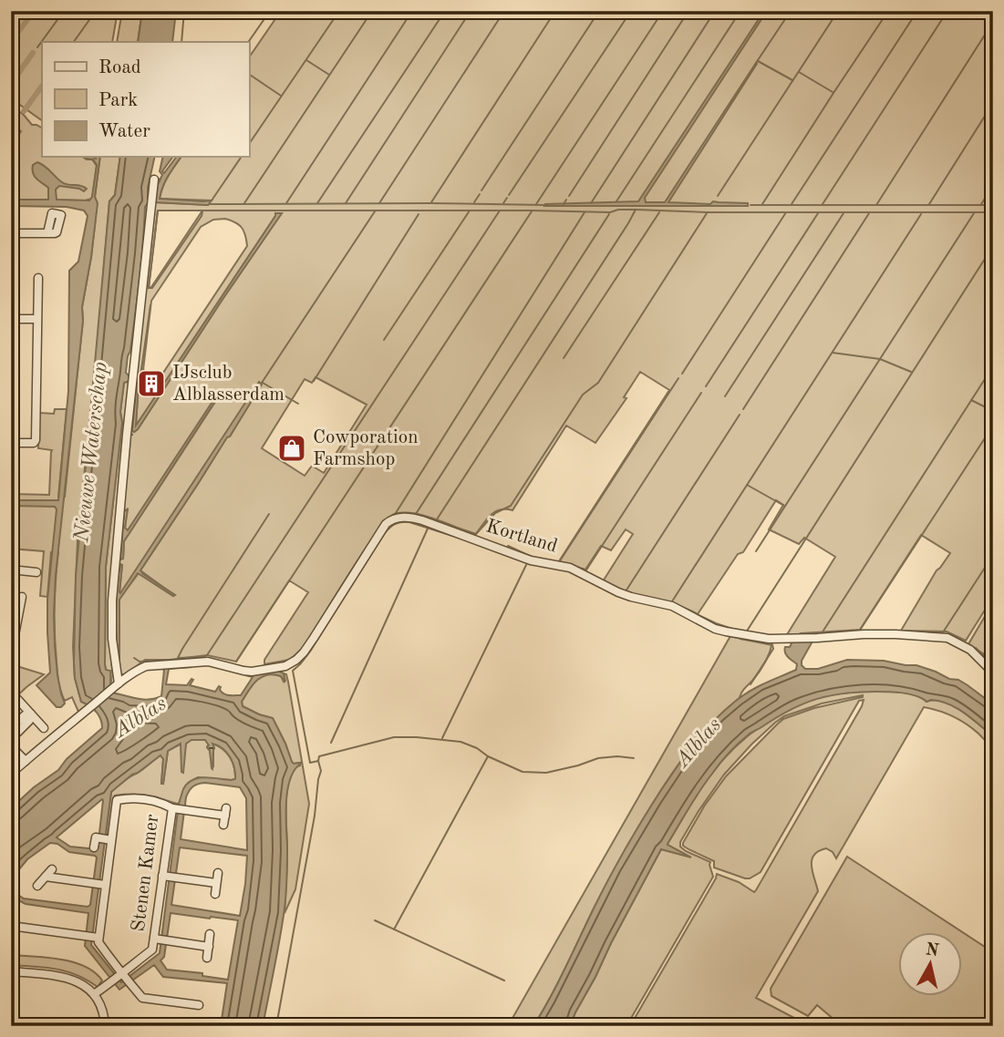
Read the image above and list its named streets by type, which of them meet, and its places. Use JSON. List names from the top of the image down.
{
  "streets": {
    "street": ["Kortland", "Stenen Kamer"]
  },
  "water": ["Nieuwe Waterschap", "Alblas"],
  "places": {
    "building": ["IJsclub Alblasserdam"],
    "shop": ["Cowporation Farmshop"]
  },
  "legend": ["Road", "Park", "Water"],
  "north": "top"
}
